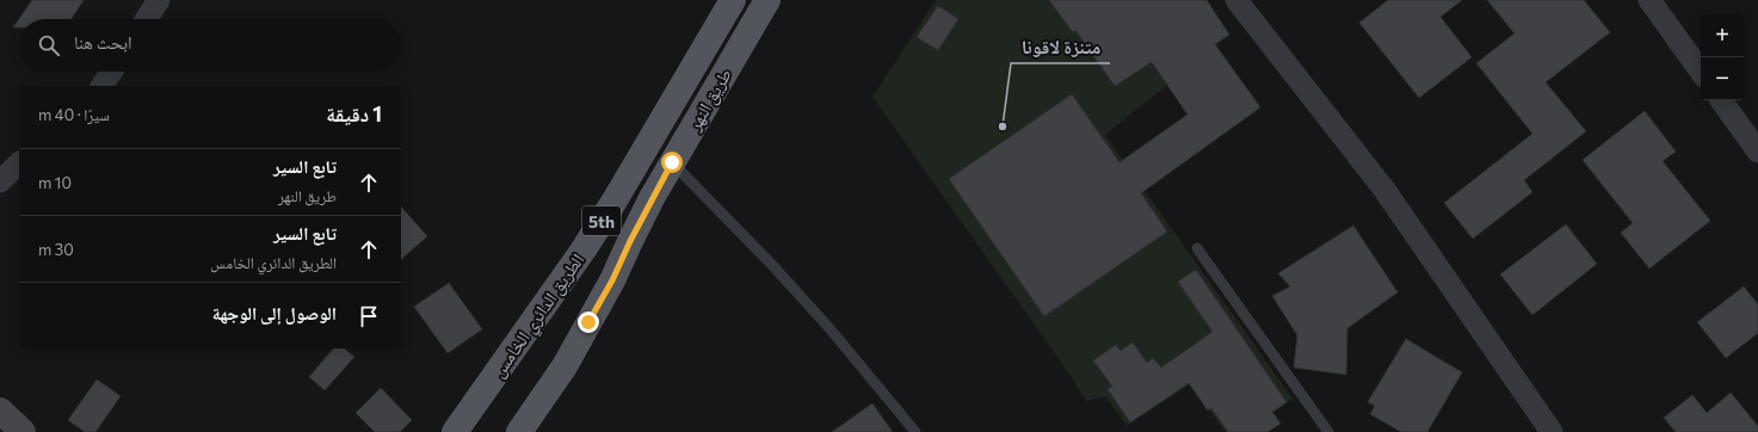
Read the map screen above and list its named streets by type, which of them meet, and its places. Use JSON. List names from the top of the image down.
{
  "streets": {
    "main road": ["طريق النهر", "5th", "الطريق الدائري الخامس"]
  },
  "places": ["متنزة لاقونا"],
  "page": {
    "map_buttons": ["+", "−"],
    "search": "ابحث هنا",
    "heading": ["1 دقيقة", "سيرًا · 40 m"],
    "list": [
      ["تابع السير", "طريق النهر", "10 m"],
      ["تابع السير", "الطريق الدائري الخامس", "30 m"],
      "الوصول إلى الوجهة"
    ]
  }
}
